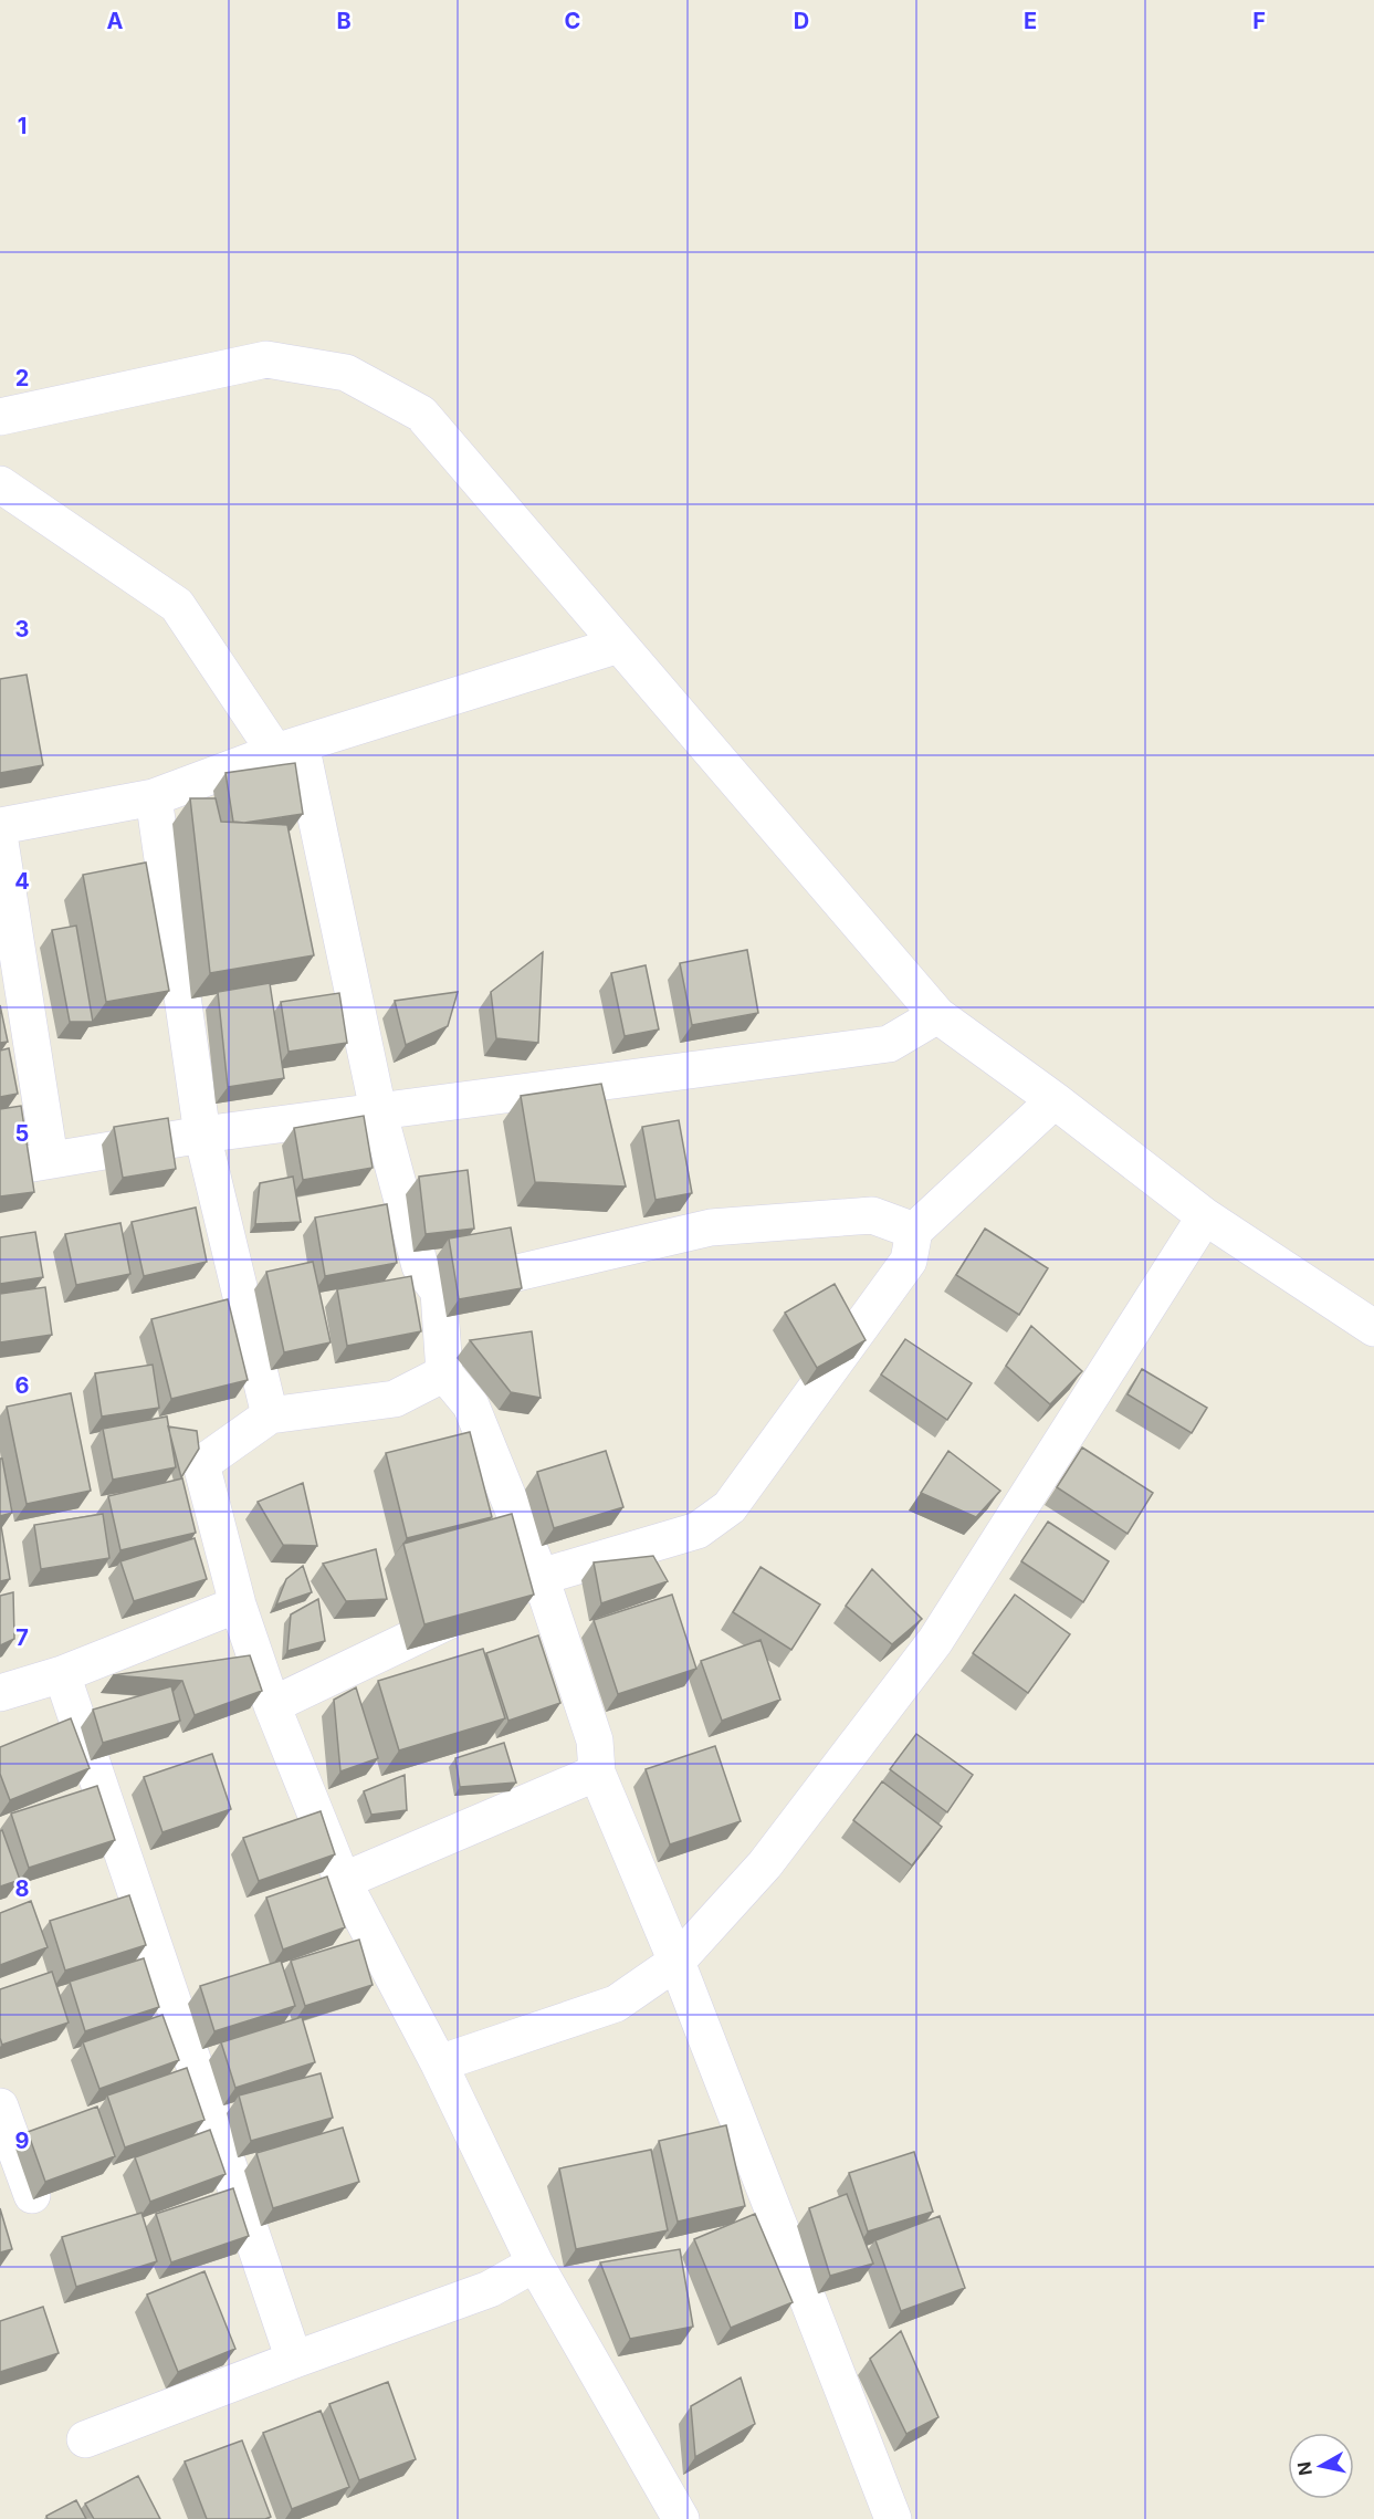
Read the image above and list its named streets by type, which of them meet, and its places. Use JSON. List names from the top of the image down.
{
  "north": "left",
  "grid": {
    "columns": [
      "A",
      "B",
      "C",
      "D",
      "E",
      "F"
    ],
    "rows": [
      "1",
      "2",
      "3",
      "4",
      "5",
      "6",
      "7",
      "8",
      "9"
    ]
  }
}
